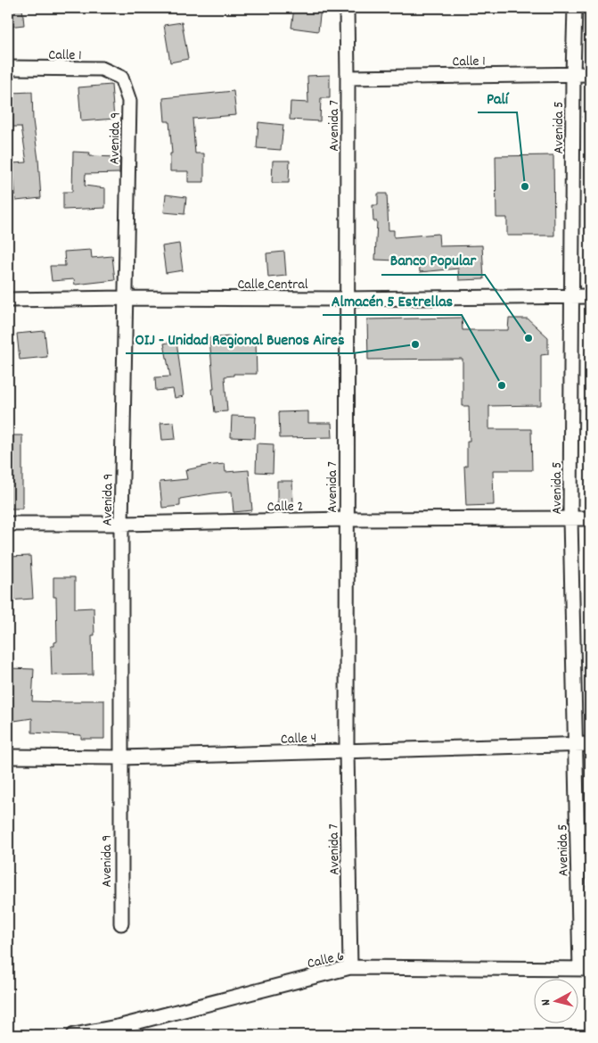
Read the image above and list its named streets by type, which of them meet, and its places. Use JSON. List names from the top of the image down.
{
  "streets": {
    "street": [
      "Calle 1",
      "Avenida 7",
      "Avenida 5",
      "Avenida 9",
      "Calle Central",
      "Calle 2",
      "Calle 4",
      "Calle 6"
    ]
  },
  "crossings": [
    ["Calle 1", "Avenida 7"],
    ["Calle 1", "Avenida 5"],
    ["Calle 1", "Avenida 9"],
    ["Avenida 7", "Calle Central"],
    ["Avenida 7", "Calle 2"],
    ["Avenida 7", "Calle 4"],
    ["Avenida 7", "Calle 6"],
    ["Avenida 5", "Calle Central"],
    ["Avenida 5", "Calle 2"],
    ["Avenida 5", "Calle 4"],
    ["Avenida 5", "Calle 6"],
    ["Avenida 9", "Calle Central"],
    ["Avenida 9", "Calle 2"],
    ["Avenida 9", "Calle 4"]
  ],
  "places": [
    "Palí",
    "Banco Popular",
    "OIJ - Unidad Regional Buenos Aires",
    "Almacén 5 Estrellas"
  ],
  "north": "left"
}
